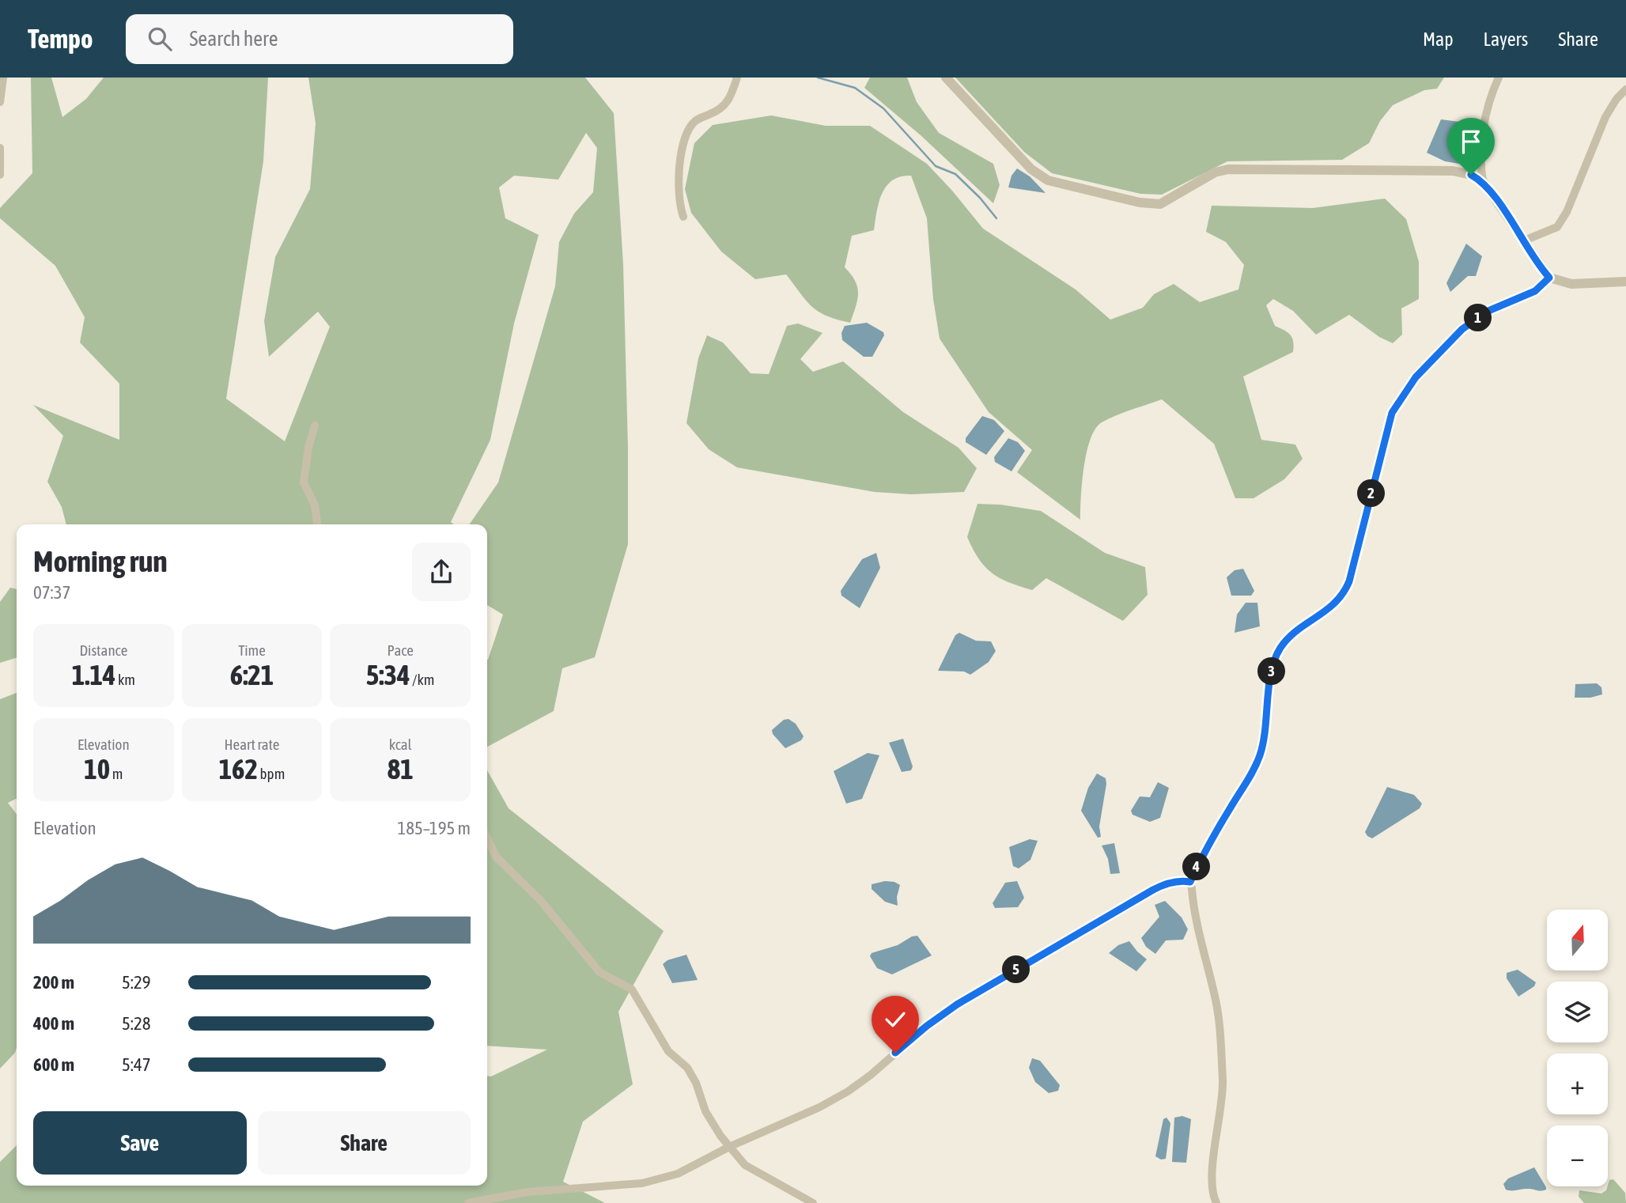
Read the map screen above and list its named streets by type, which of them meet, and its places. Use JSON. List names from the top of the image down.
{
  "north": "top",
  "page": {
    "header": "Tempo",
    "search": "Search here",
    "nav": ["Map", "Layers", "Share"],
    "pins": [
      "1",
      "2",
      "3",
      "4",
      "5"
    ],
    "heading": ["Morning run", "07:37"],
    "stats": [
      ["Distance", "1.14 km"],
      ["Time", "6:21"],
      ["Pace", "5:34 /km"],
      ["Elevation", "10 m"],
      ["Heart rate", "162 bpm"],
      ["kcal", "81"]
    ],
    "chart": ["Elevation", "185–195 m"],
    "map_buttons": ["+", "−"],
    "list": [
      {
        "name": "200 m",
        "note": "5:29"
      },
      {
        "name": "400 m",
        "note": "5:28"
      },
      {
        "name": "600 m",
        "note": "5:47"
      }
    ],
    "buttons": ["Save", "Share"]
  }
}
